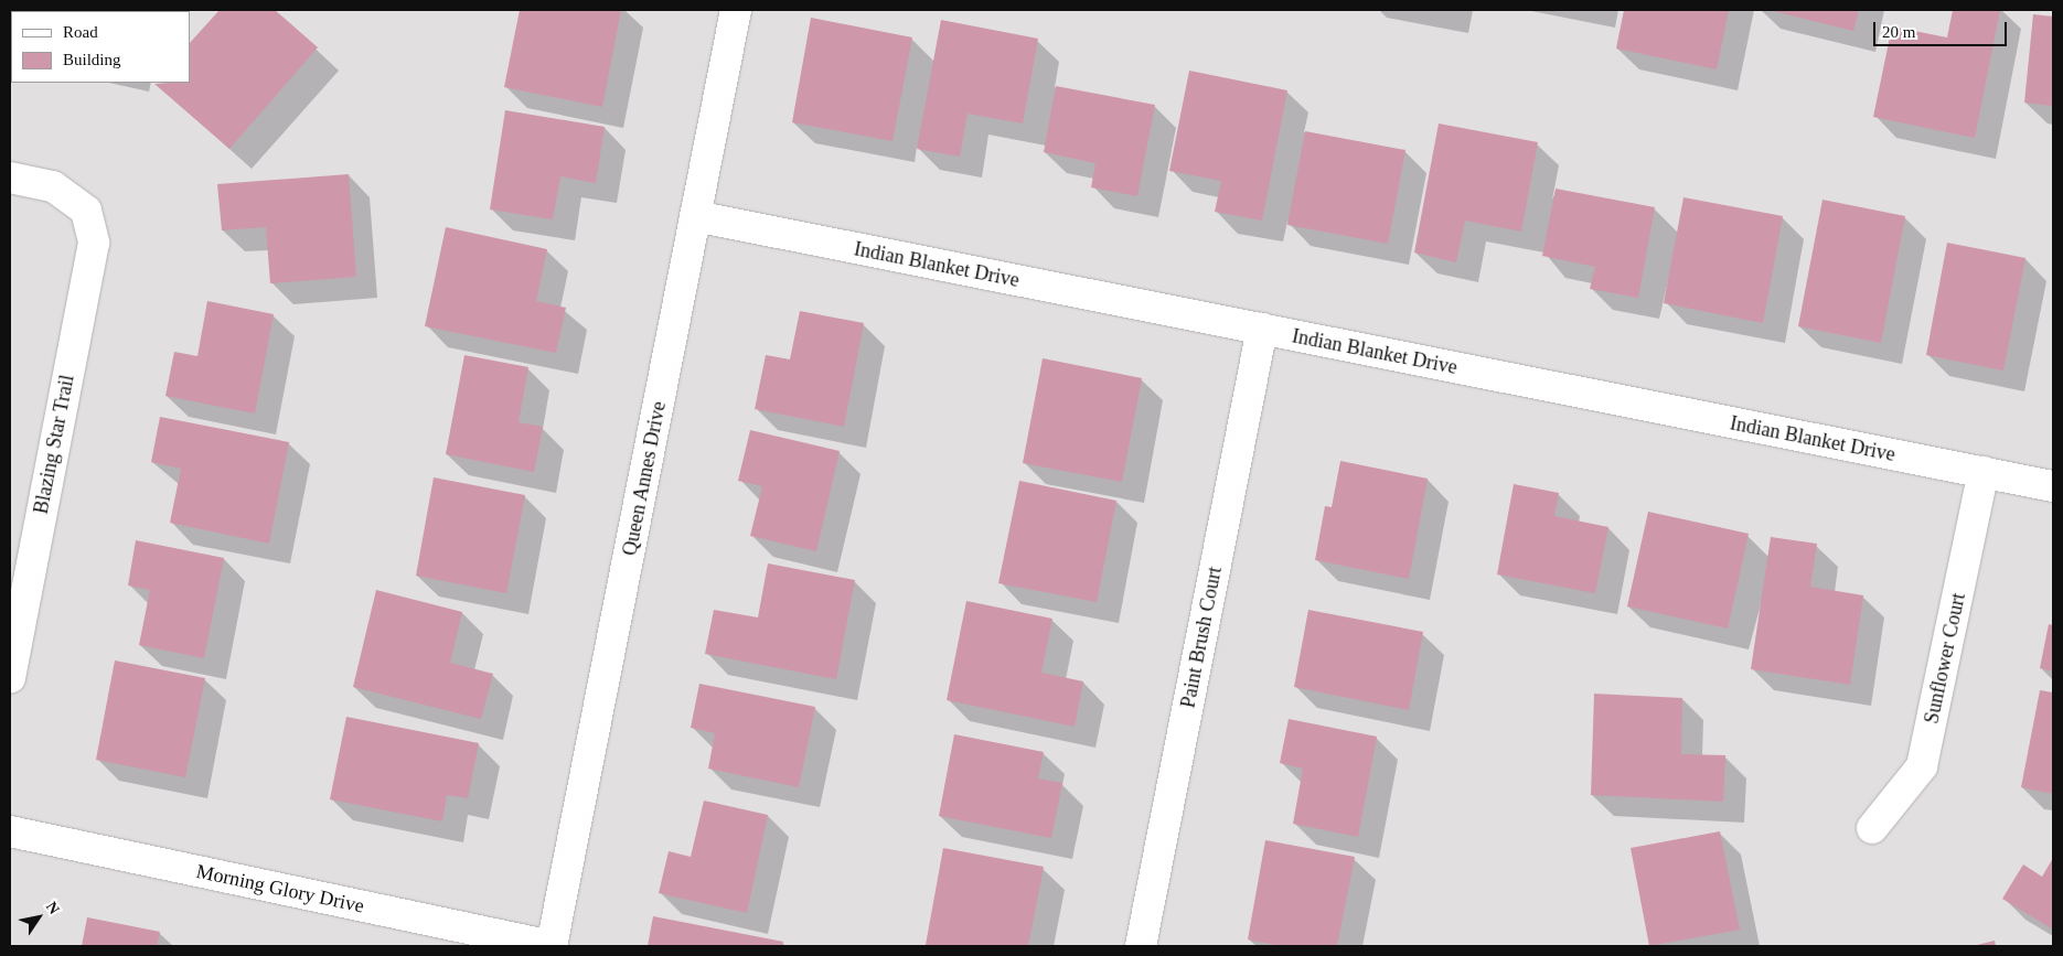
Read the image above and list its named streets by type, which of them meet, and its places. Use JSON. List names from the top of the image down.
{
  "streets": {
    "street": [
      "Indian Blanket Drive",
      "Blazing Star Trail",
      "Queen Annes Drive",
      "Paint Brush Court",
      "Sunflower Court",
      "Morning Glory Drive"
    ]
  },
  "crossings": [
    ["Indian Blanket Drive", "Queen Annes Drive"],
    ["Indian Blanket Drive", "Paint Brush Court"],
    ["Indian Blanket Drive", "Sunflower Court"],
    ["Queen Annes Drive", "Morning Glory Drive"]
  ],
  "legend": ["Road", "Building"],
  "scale_bar": "20 m",
  "north": "top right"
}
